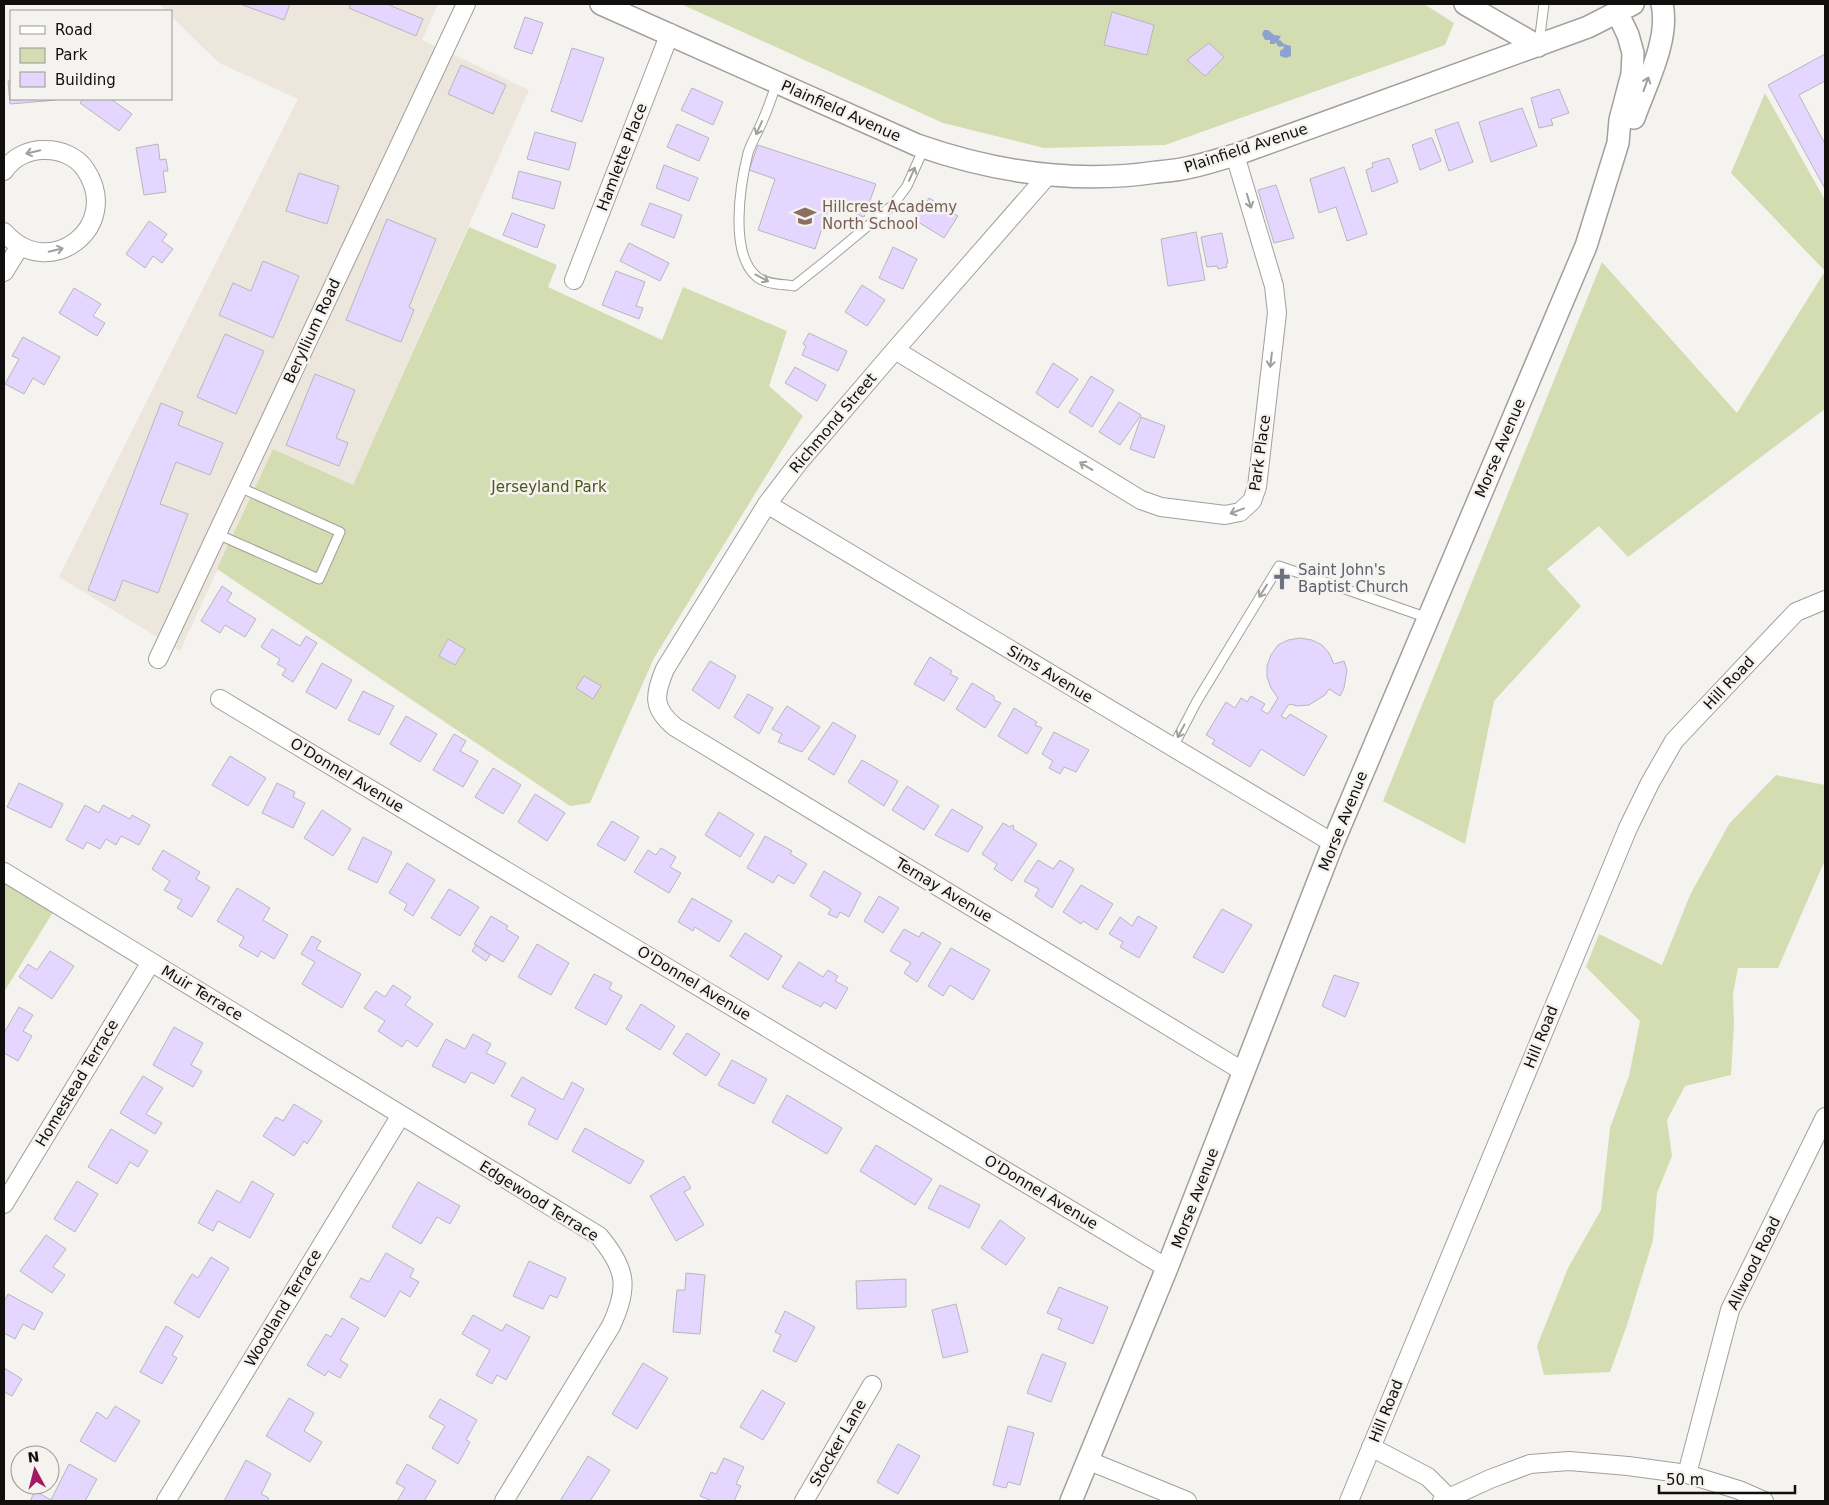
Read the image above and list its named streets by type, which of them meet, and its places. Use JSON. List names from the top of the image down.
{
  "streets": {
    "street": [
      "Plainfield Avenue",
      "Hamlette Place",
      "Beryllium Road",
      "Richmond Street",
      "Morse Avenue",
      "Park Place",
      "Sims Avenue",
      "Hill Road",
      "O'Donnel Avenue",
      "Ternay Avenue",
      "Muir Terrace",
      "Homestead Terrace",
      "Edgewood Terrace",
      "Allwood Road",
      "Woodland Terrace",
      "Stocker Lane"
    ]
  },
  "crossings": [
    ["Plainfield Avenue", "Hamlette Place"],
    ["Plainfield Avenue", "Richmond Street"],
    ["Plainfield Avenue", "Morse Avenue"],
    ["Plainfield Avenue", "Park Place"],
    ["Richmond Street", "Park Place"],
    ["Richmond Street", "Sims Avenue"],
    ["Richmond Street", "Ternay Avenue"],
    ["Morse Avenue", "Sims Avenue"],
    ["Morse Avenue", "O'Donnel Avenue"],
    ["Morse Avenue", "Ternay Avenue"],
    ["Muir Terrace", "Homestead Terrace"],
    ["Muir Terrace", "Edgewood Terrace"],
    ["Muir Terrace", "Woodland Terrace"],
    ["Edgewood Terrace", "Woodland Terrace"]
  ],
  "parks": ["Jerseyland Park"],
  "places": {
    "school or university": ["Hillcrest Academy North School"],
    "church": ["Saint John's Baptist Church"]
  },
  "legend": ["Road", "Park", "Building"],
  "scale_bar": "50 m",
  "north": "top"
}
